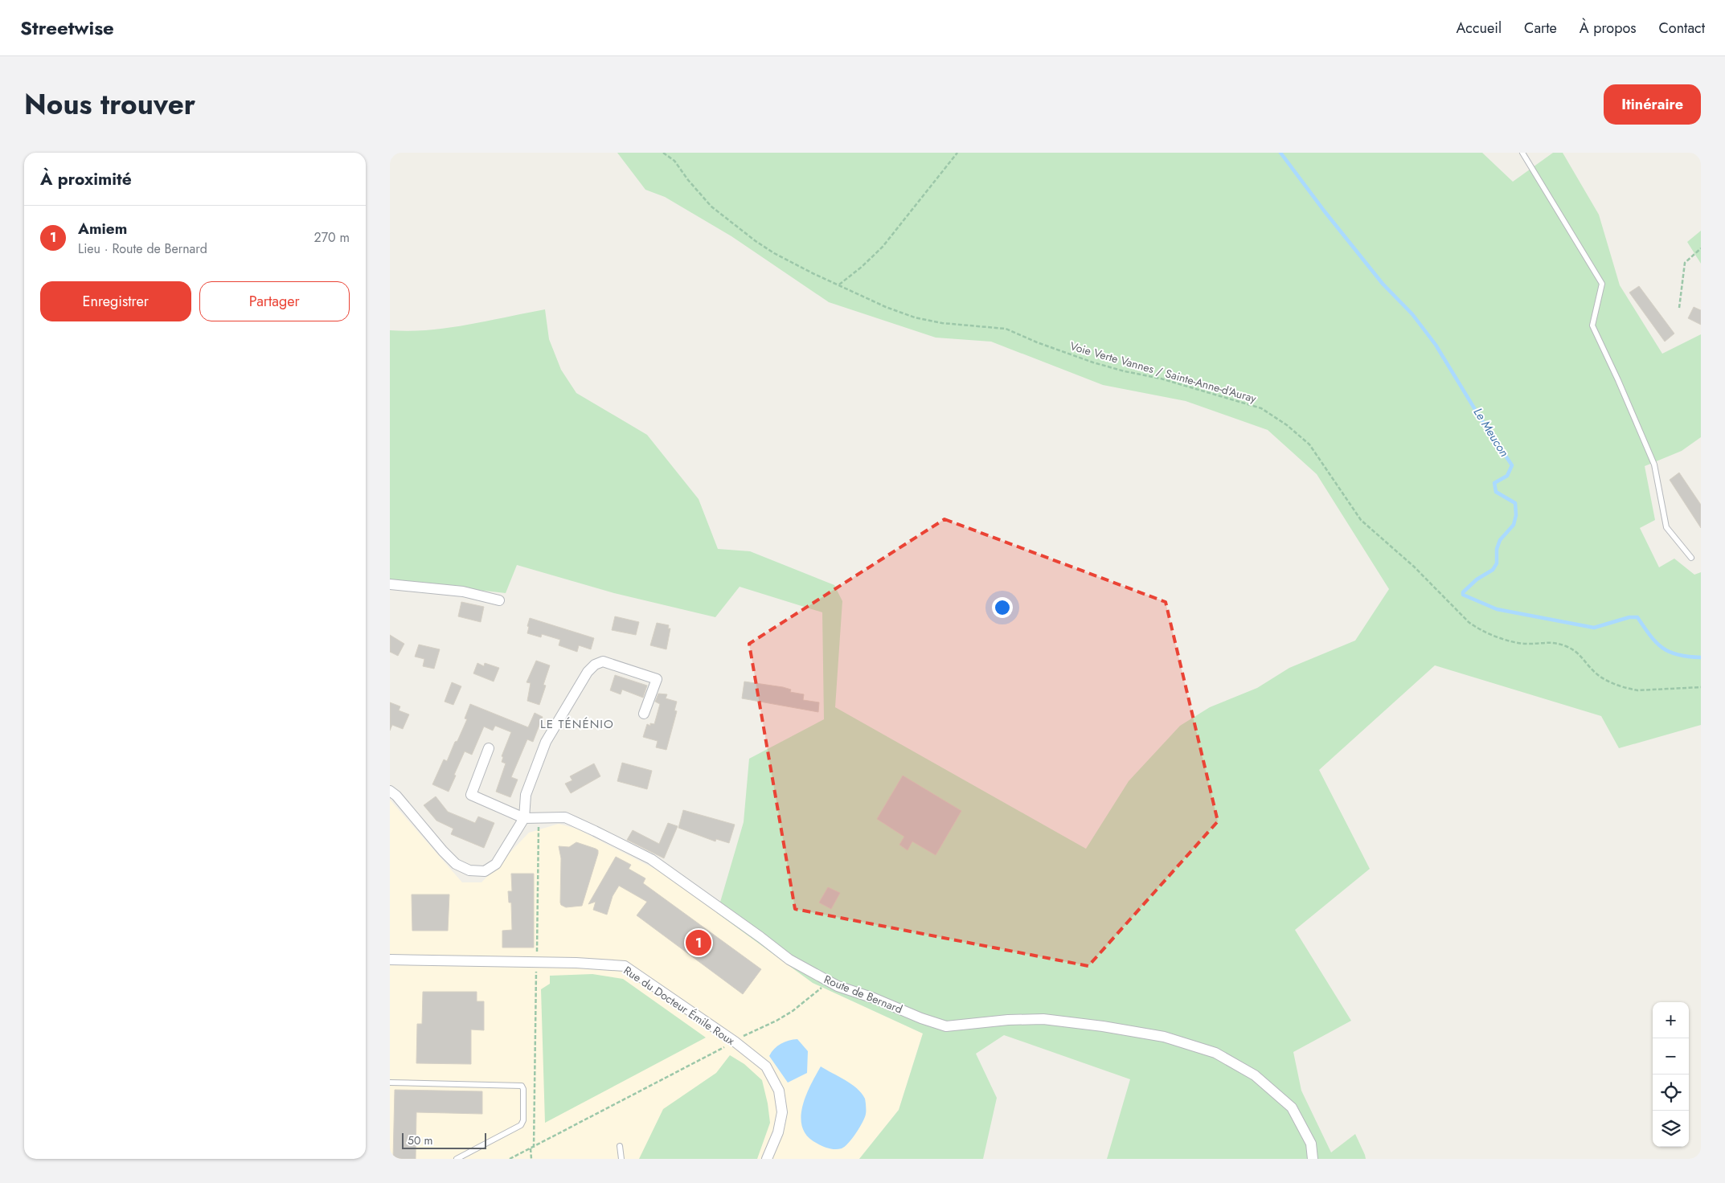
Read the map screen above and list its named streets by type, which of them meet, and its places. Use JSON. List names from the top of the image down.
{
  "streets": {
    "street": ["Route de Bernard", "Rue du Docteur Émile Roux"],
    "path": ["Voie Verte Vannes / Sainte-Anne-d'Auray"]
  },
  "districts": ["LE TÉNÉNIO"],
  "water": ["Le Meucon"],
  "scale_bar": "50 m",
  "page": {
    "header": "Streetwise",
    "nav": [
      "Accueil",
      "Carte",
      "À propos",
      "Contact"
    ],
    "title": "Nous trouver",
    "buttons": [
      "Itinéraire",
      ["Enregistrer", "Partager"]
    ],
    "heading": "À proximité",
    "list": [
      {
        "mark": "1",
        "name": "Amiem",
        "note": "Lieu · Route de Bernard",
        "value": "270 m"
      }
    ],
    "pins": "1",
    "map_buttons": ["+", "−"],
    "scale": "50 m"
  }
}
